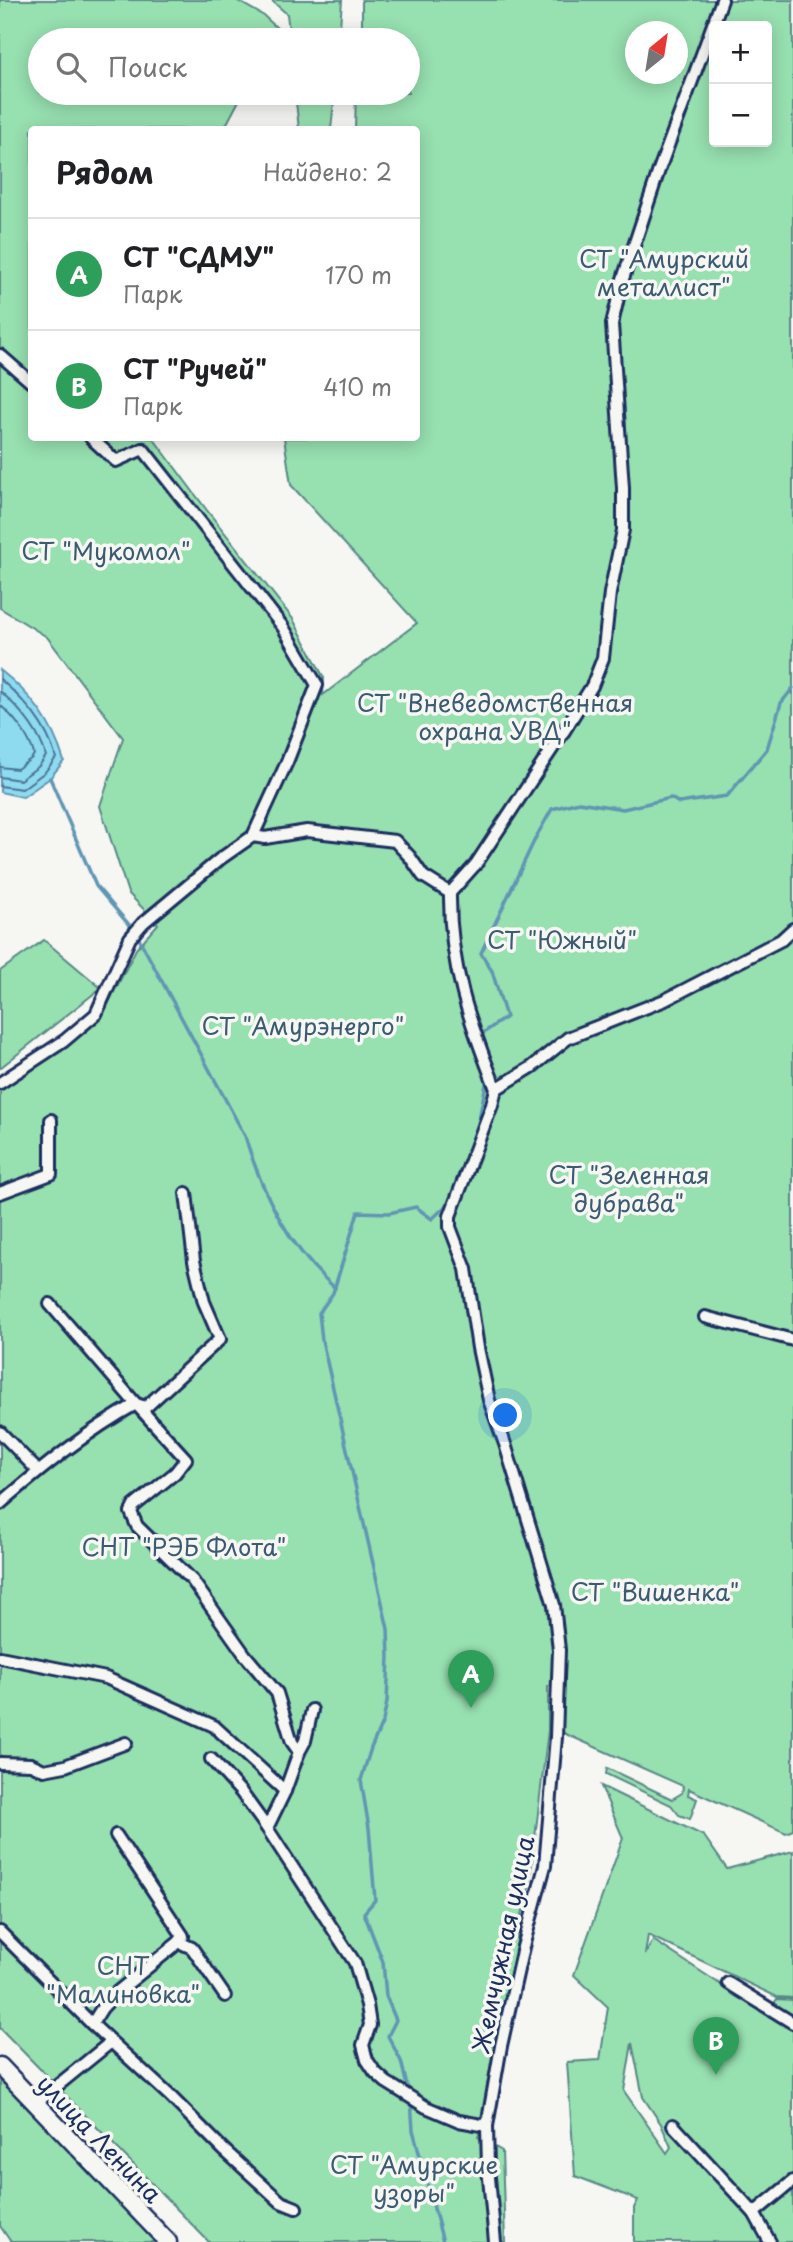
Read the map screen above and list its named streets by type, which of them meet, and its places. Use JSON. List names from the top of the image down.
{
  "streets": {
    "street": ["Жемчужная улица", "улица Ленина"]
  },
  "parks": [
    "СТ \"Амурский металлист\"",
    "СТ \"Мукомол\"",
    "СТ \"Вневедомственная охрана УВД\"",
    "СТ \"Южный\"",
    "СТ \"Амурэнерго\"",
    "СТ \"Зеленная дубрава\"",
    "СНТ \"РЭБ Флота\"",
    "СТ \"Вишенка\"",
    "СНТ \"Малиновка\"",
    "СТ \"Амурские узоры\""
  ],
  "north": "top right",
  "page": {
    "map_buttons": ["+", "−"],
    "search": "Поиск",
    "heading": ["Рядом", "Найдено: 2"],
    "list": [
      {
        "mark": "A",
        "name": "СТ \"СДМУ\"",
        "note": "Парк",
        "value": "170 m"
      },
      {
        "mark": "B",
        "name": "СТ \"Ручей\"",
        "note": "Парк",
        "value": "410 m"
      }
    ],
    "pins": ["A", "B"]
  }
}
